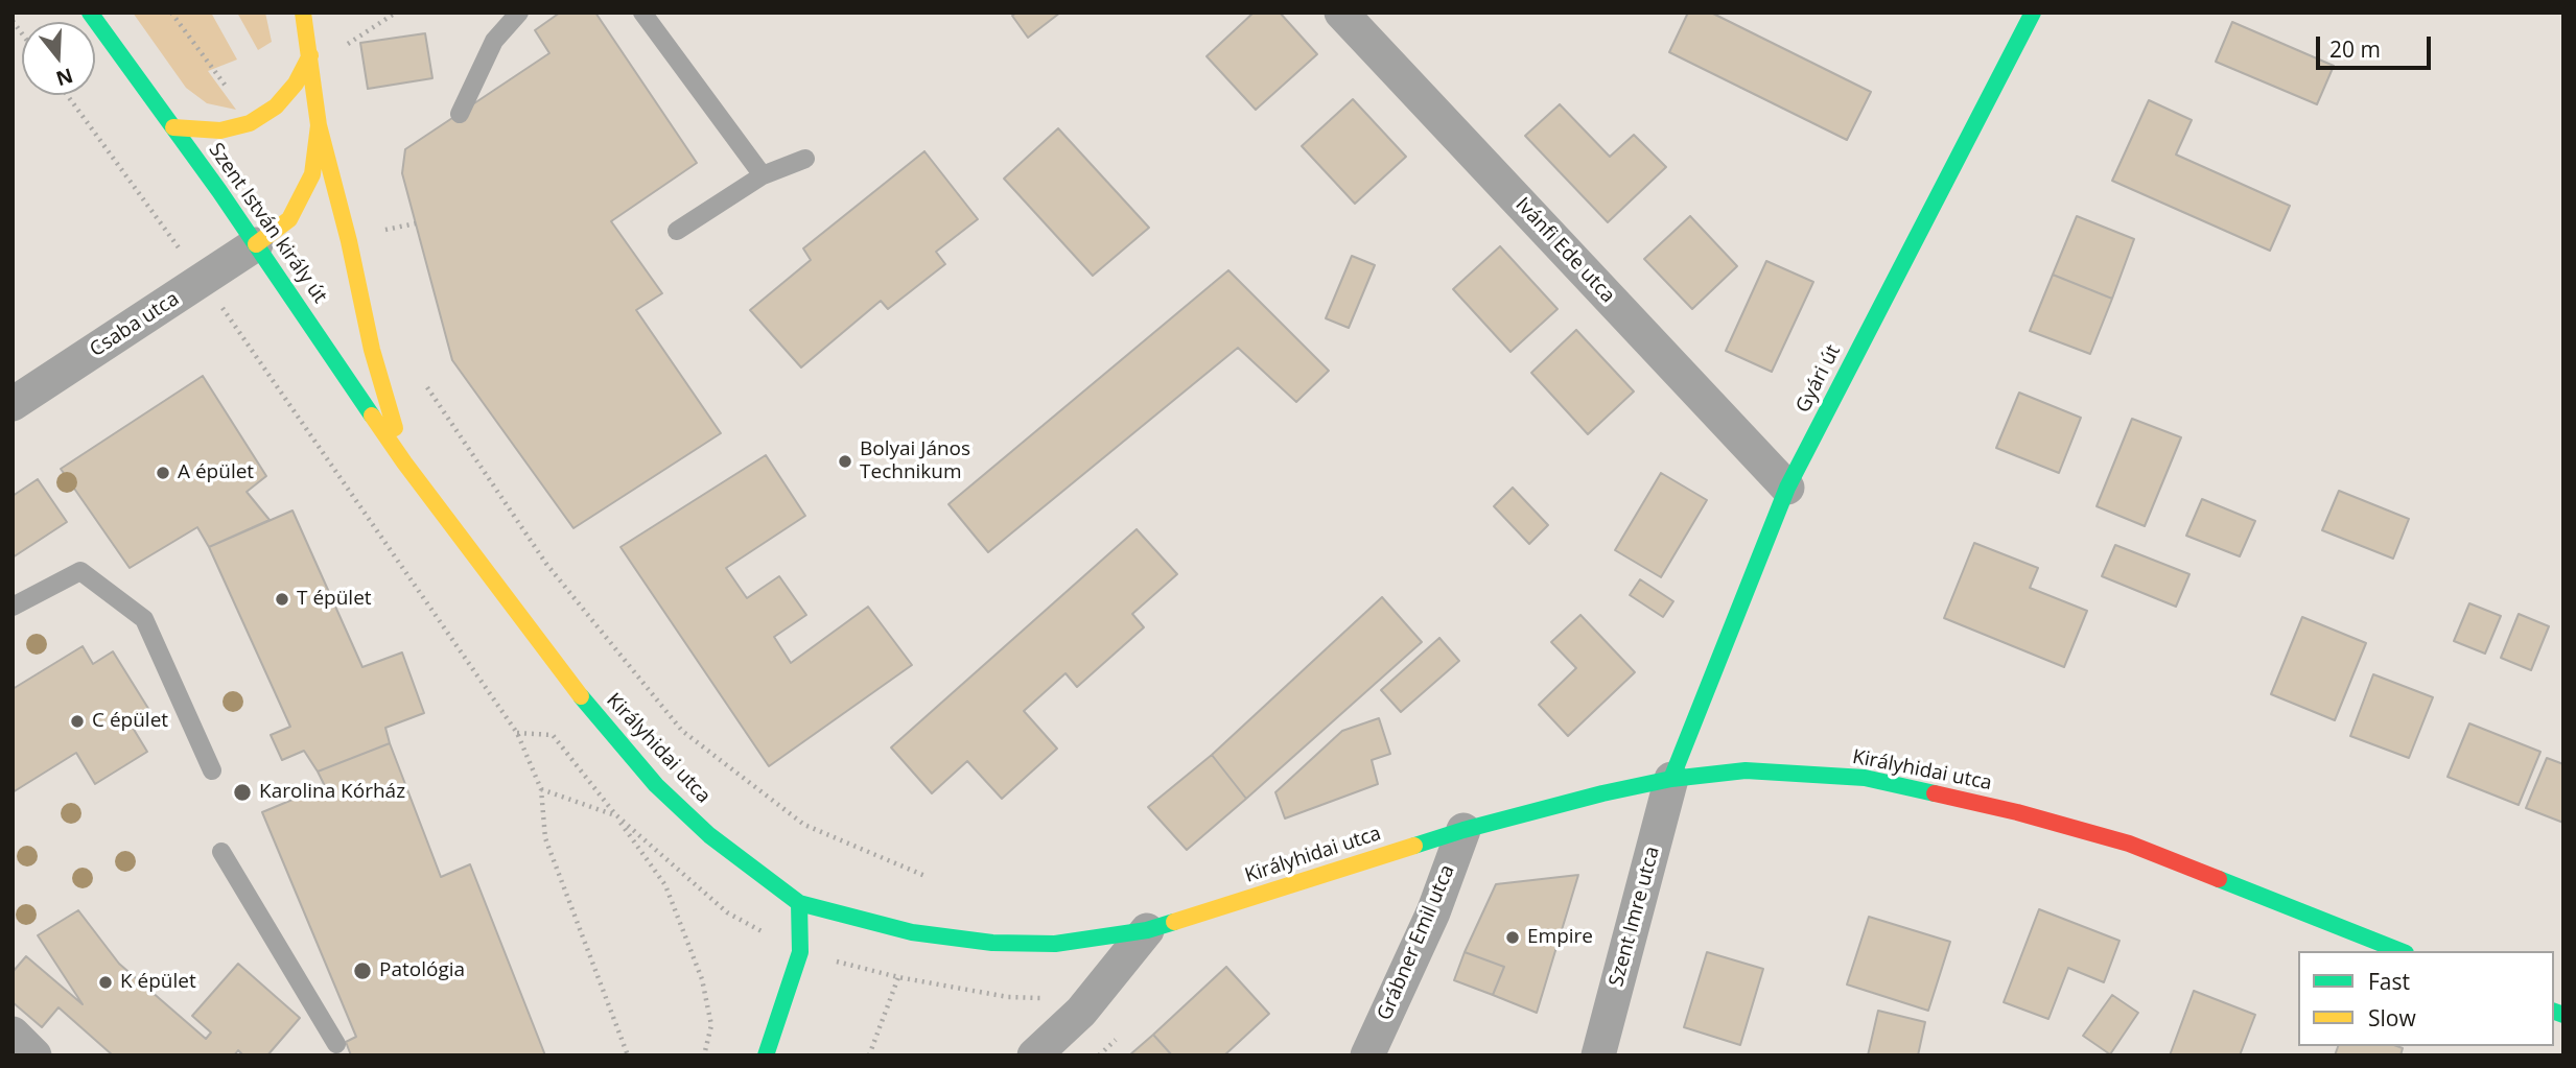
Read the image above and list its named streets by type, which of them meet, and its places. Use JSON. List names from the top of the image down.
{
  "streets": {
    "main road": ["Szent István király út", "Gyári út", "Királyhidai utca"],
    "street": [
      "Ivánfi Ede utca",
      "Csaba utca",
      "Szent Imre utca",
      "Grábner Emil utca"
    ]
  },
  "crossings": [
    ["Szent István király út", "Csaba utca"],
    ["Szent István király út", "Királyhidai utca"],
    ["Ivánfi Ede utca", "Gyári út"],
    ["Gyári út", "Királyhidai utca"],
    ["Gyári út", "Szent Imre utca"],
    ["Királyhidai utca", "Szent Imre utca"],
    ["Királyhidai utca", "Grábner Emil utca"]
  ],
  "places": [
    "Bolyai János Technikum",
    "A épület",
    "T épület",
    "C épület",
    "Karolina Kórház",
    "Empire",
    "Patológia",
    "K épület"
  ],
  "legend": ["Fast", "Slow"],
  "scale_bar": "20 m",
  "north": "bottom"
}
